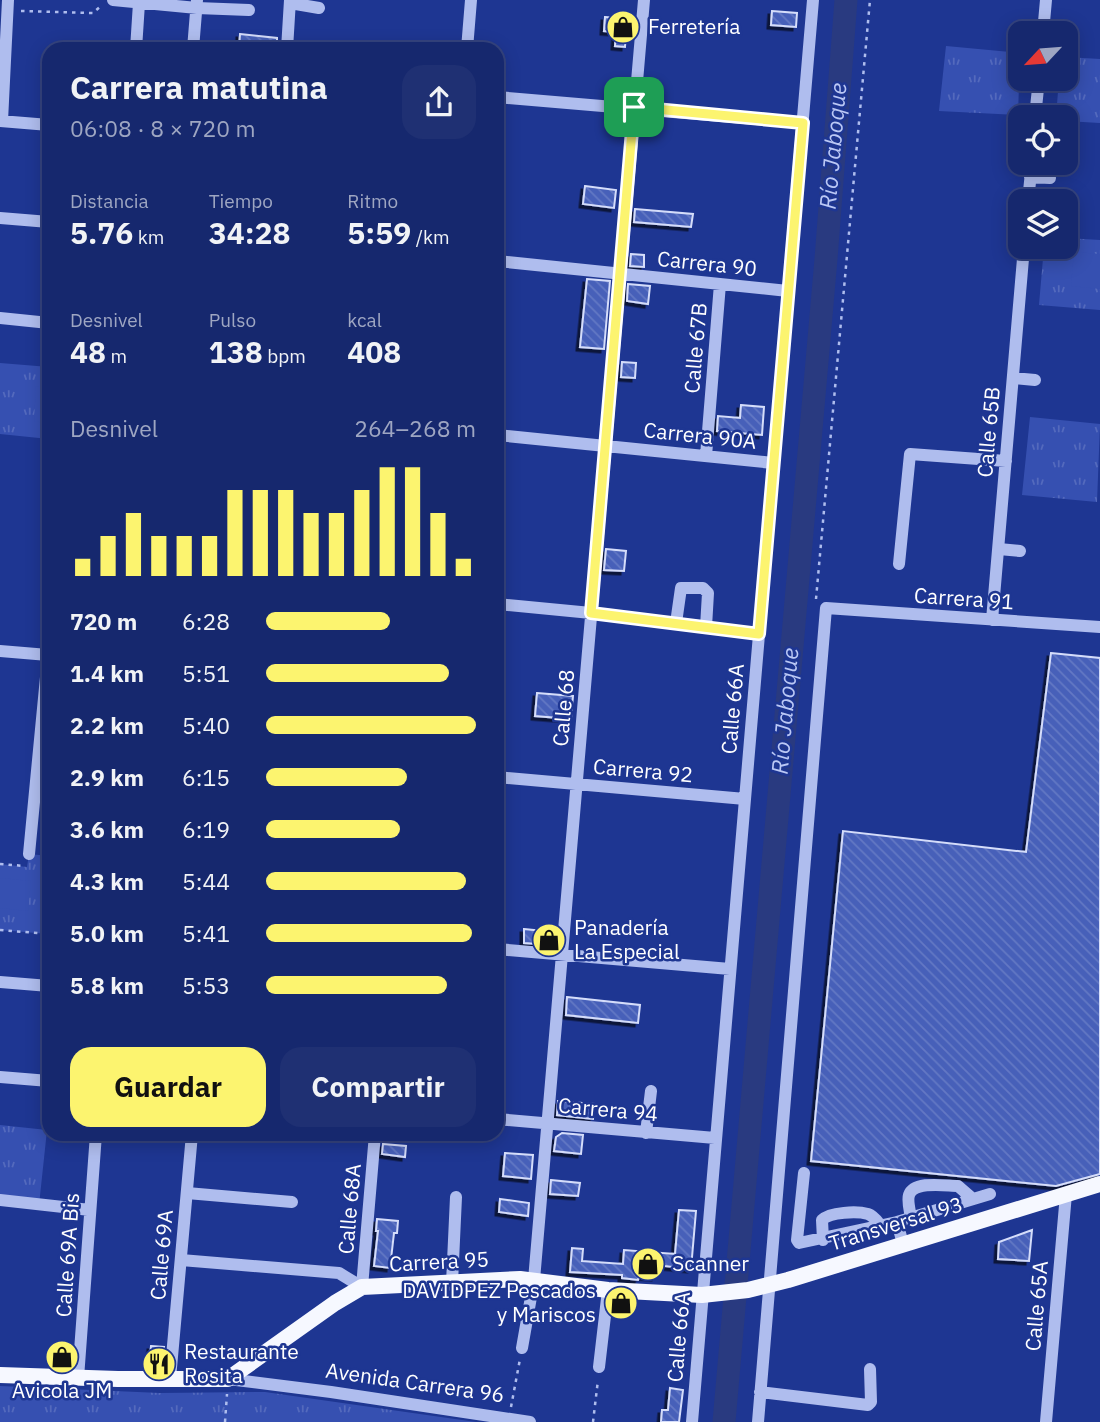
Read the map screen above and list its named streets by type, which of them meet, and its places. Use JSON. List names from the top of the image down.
{
  "streets": {
    "main road": ["Transversal 93", "Carrera 95", "Avenida Carrera 96"],
    "street": [
      "Carrera 90",
      "Calle 67B",
      "Calle 65B",
      "Carrera 90A",
      "Carrera 91",
      "Calle 68",
      "Calle 66A",
      "Carrera 92",
      "Carrera 94",
      "Calle 68A",
      "Calle 69A Bis",
      "Calle 69A",
      "Calle 65A"
    ]
  },
  "crossings": [
    ["Carrera 90", "Calle 67B"],
    ["Carrera 90", "Calle 68"],
    ["Carrera 90", "Calle 66A"],
    ["Calle 67B", "Carrera 90A"],
    ["Calle 65B", "Carrera 91"],
    ["Carrera 90A", "Calle 68"],
    ["Carrera 90A", "Calle 66A"],
    ["Calle 68", "Carrera 92"],
    ["Calle 68", "Carrera 94"],
    ["Calle 68", "Carrera 95"],
    ["Calle 66A", "Carrera 92"],
    ["Calle 66A", "Carrera 94"],
    ["Calle 66A", "Transversal 93"],
    ["Calle 66A", "Carrera 95"],
    ["Calle 68A", "Carrera 95"],
    ["Transversal 93", "Carrera 95"],
    ["Transversal 93", "Calle 65A"],
    ["Calle 69A Bis", "Avenida Carrera 96"],
    ["Calle 69A", "Carrera 95"],
    ["Calle 69A", "Avenida Carrera 96"]
  ],
  "water": ["Río Jaboque"],
  "places": {
    "shop": [
      "Ferretería",
      "Panadería La Especial",
      "Scanner",
      "DAVIDPEZ Pescados y Mariscos",
      "Avicola JM"
    ],
    "restaurant": ["Restaurante Rosita"]
  },
  "north": "bottom left",
  "page": {
    "heading": ["Carrera matutina", "06:08 · 8 × 720 m"],
    "stats": [
      ["Distancia", "5.76 km"],
      ["Tiempo", "34:28"],
      ["Ritmo", "5:59 /km"],
      ["Desnivel", "48 m"],
      ["Pulso", "138 bpm"],
      ["kcal", "408"]
    ],
    "chart": ["Desnivel", "264–268 m"],
    "list": [
      {
        "name": "720 m",
        "note": "6:28"
      },
      {
        "name": "1.4 km",
        "note": "5:51"
      },
      {
        "name": "2.2 km",
        "note": "5:40"
      },
      {
        "name": "2.9 km",
        "note": "6:15"
      },
      {
        "name": "3.6 km",
        "note": "6:19"
      },
      {
        "name": "4.3 km",
        "note": "5:44"
      },
      {
        "name": "5.0 km",
        "note": "5:41"
      },
      {
        "name": "5.8 km",
        "note": "5:53"
      }
    ],
    "buttons": ["Guardar", "Compartir"]
  }
}
